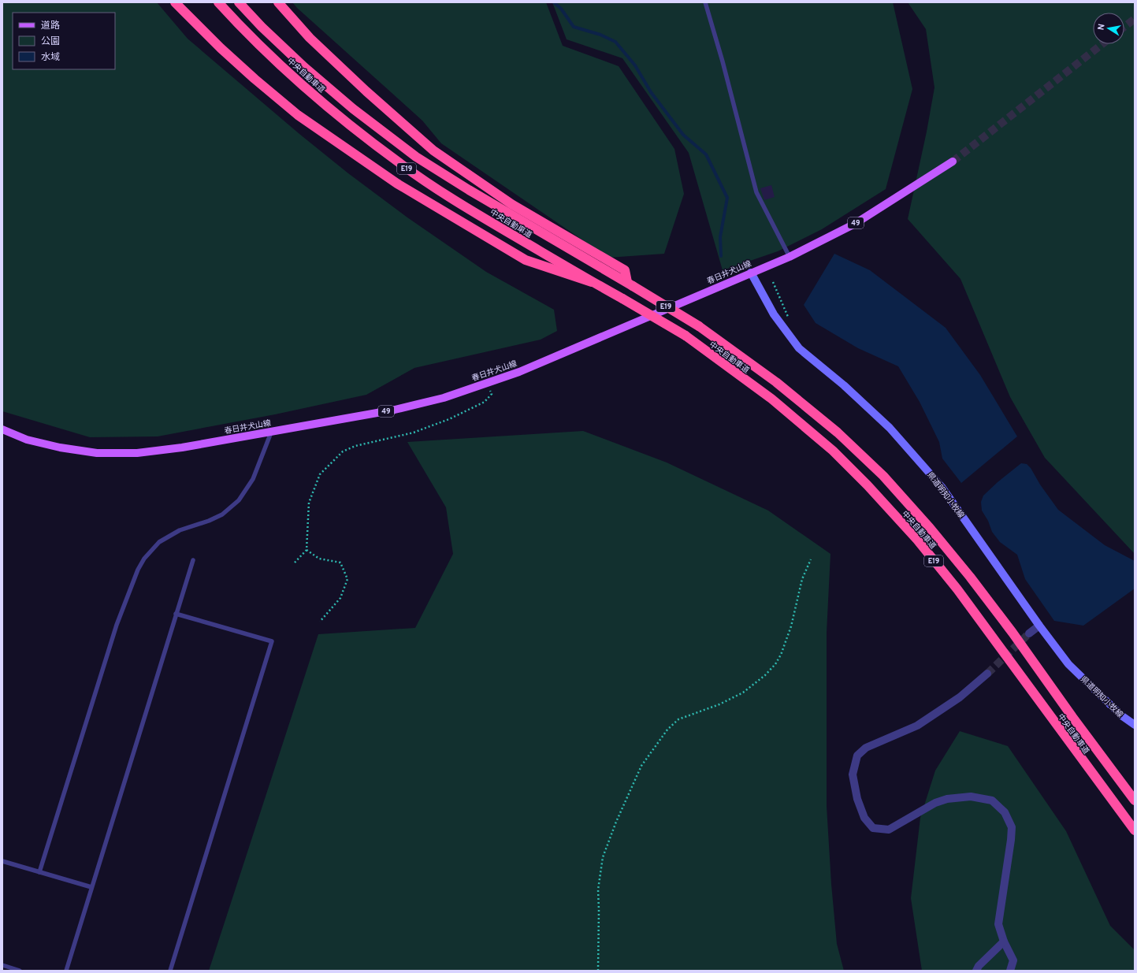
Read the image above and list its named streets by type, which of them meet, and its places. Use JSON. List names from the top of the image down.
{
  "streets": {
    "highway": ["中央自動車道", "E19"],
    "main road": ["49", "春日井犬山線", "県道明知小牧線"]
  },
  "crossings": [
    ["春日井犬山線", "県道明知小牧線"]
  ],
  "legend": ["道路", "公園", "水域"],
  "north": "left"
}
